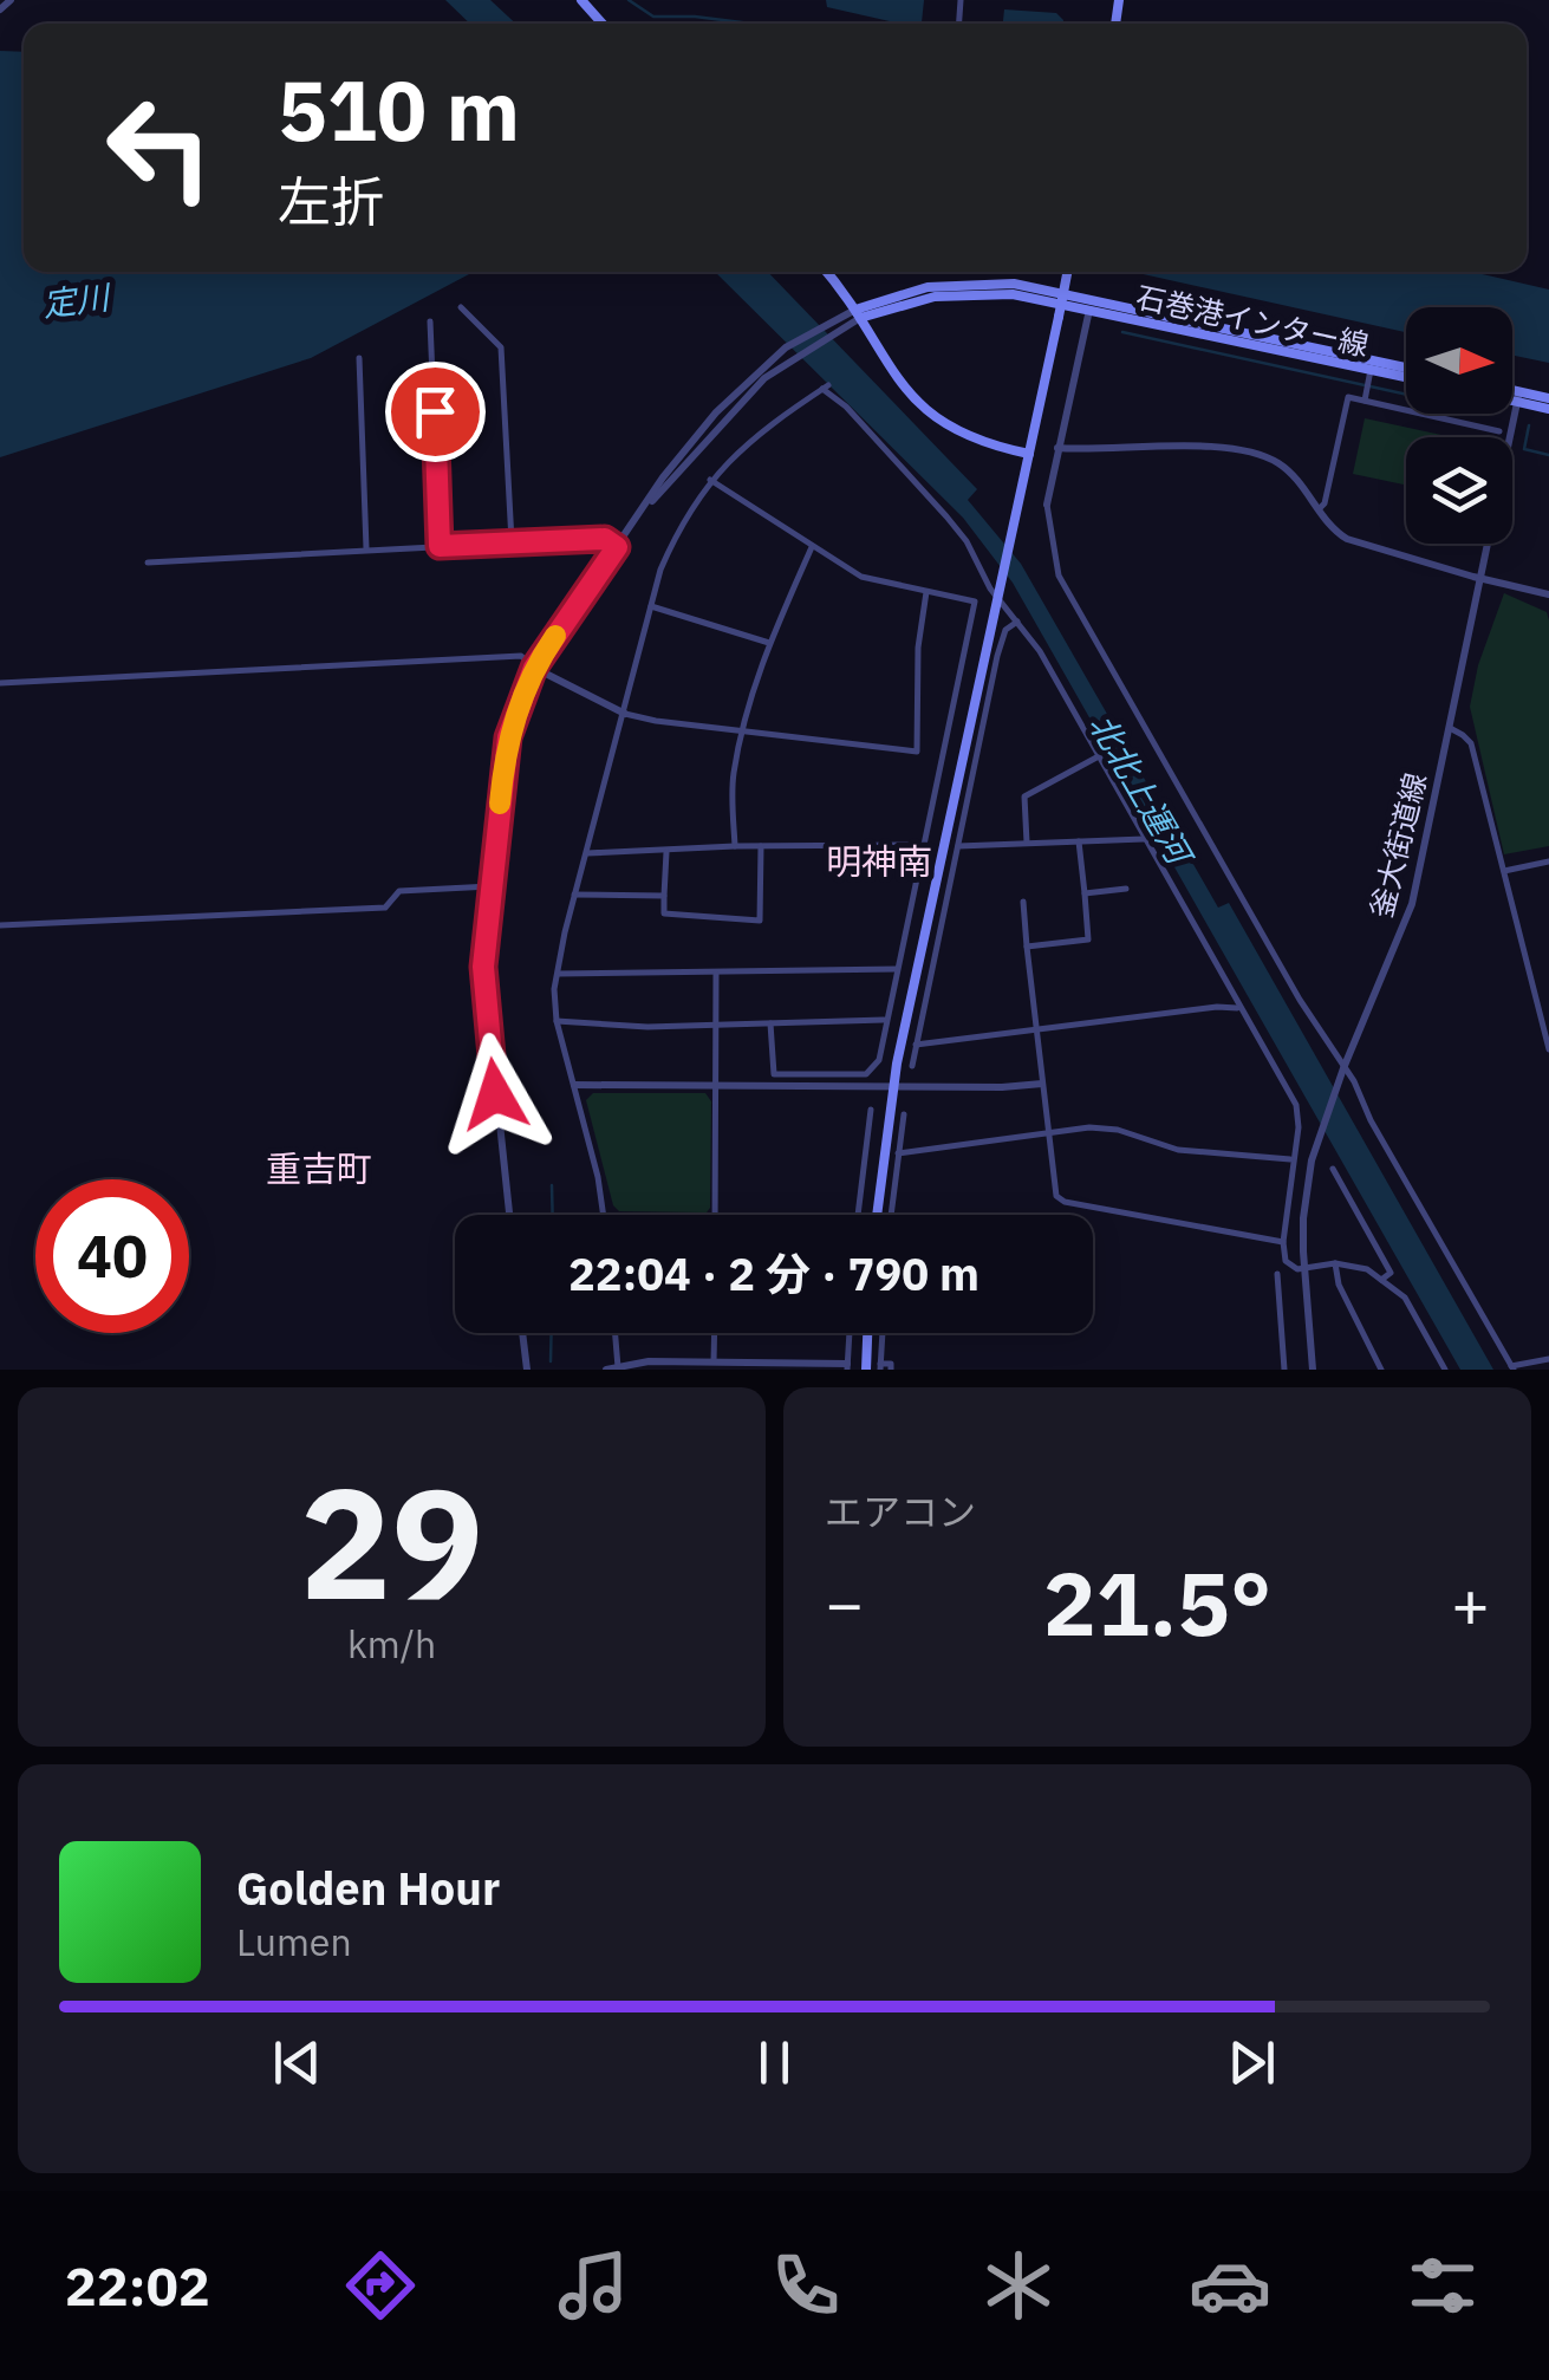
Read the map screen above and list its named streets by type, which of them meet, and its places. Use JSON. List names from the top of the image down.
{
  "streets": {
    "main road": ["石巻港インター線"],
    "street": ["釜大街道線"]
  },
  "districts": ["明神南", "重吉町"],
  "water": ["定川", "北北上運河"],
  "north": "right",
  "page": {
    "turn": ["510 m", "左折"],
    "limit": "40",
    "trip": "22:04 · 2 分 · 790 m",
    "tile": [
      ["29", "km/h"],
      "エアコン"
    ],
    "heat": ["−", "21.5°", "+"],
    "song": ["Golden Hour", "Lumen"],
    "tabs": "22:02"
  }
}
